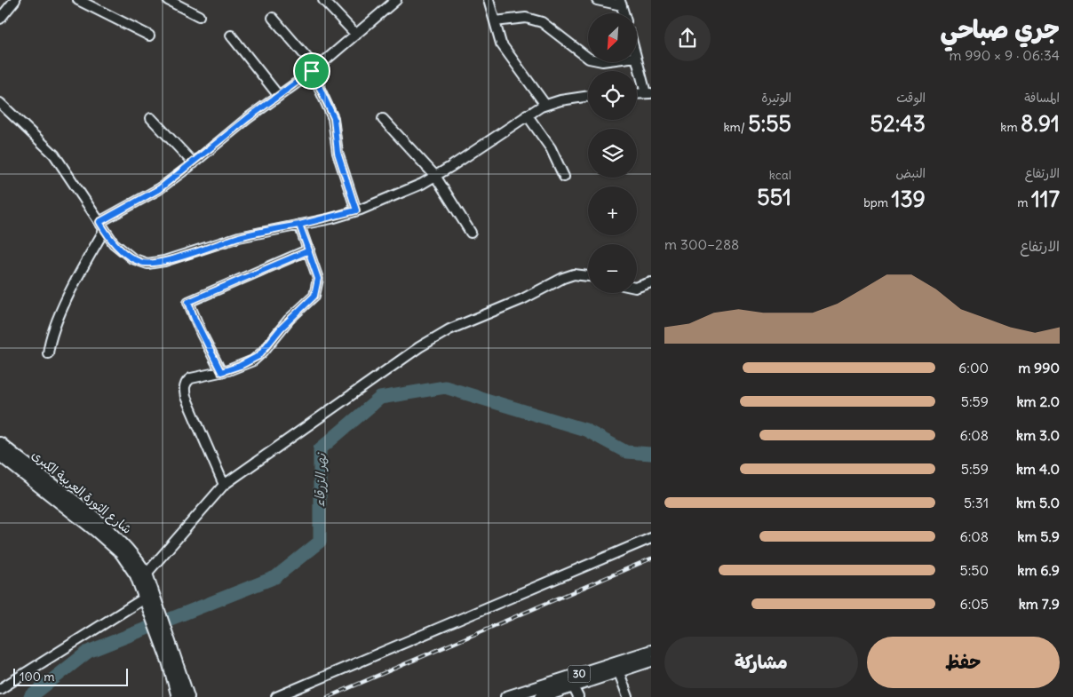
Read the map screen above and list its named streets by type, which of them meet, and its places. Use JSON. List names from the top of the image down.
{
  "streets": {
    "main road": ["شارع الثورة العربية الكبرى", "30"]
  },
  "water": ["نهر الزرقاء"],
  "scale_bar": "100 m",
  "north": "bottom left",
  "page": {
    "heading": ["جري صباحي", "06:34 · 9 × 990 m"],
    "map_buttons": ["+", "−"],
    "stats": [
      ["المسافة", "8.91 km"],
      ["الوقت", "52:43"],
      ["الوتيرة", "5:55 /km"],
      ["الارتفاع", "117 m"],
      ["النبض", "139 bpm"],
      ["kcal", "551"]
    ],
    "chart": ["الارتفاع", "288–300 m"],
    "list": [
      {
        "name": "990 m",
        "note": "6:00"
      },
      {
        "name": "2.0 km",
        "note": "5:59"
      },
      {
        "name": "3.0 km",
        "note": "6:08"
      },
      {
        "name": "4.0 km",
        "note": "5:59"
      },
      {
        "name": "5.0 km",
        "note": "5:31"
      },
      {
        "name": "5.9 km",
        "note": "6:08"
      },
      {
        "name": "6.9 km",
        "note": "5:50"
      },
      {
        "name": "7.9 km",
        "note": "6:05"
      }
    ],
    "buttons": ["حفظ", "مشاركة"],
    "scale": "100 m"
  }
}
